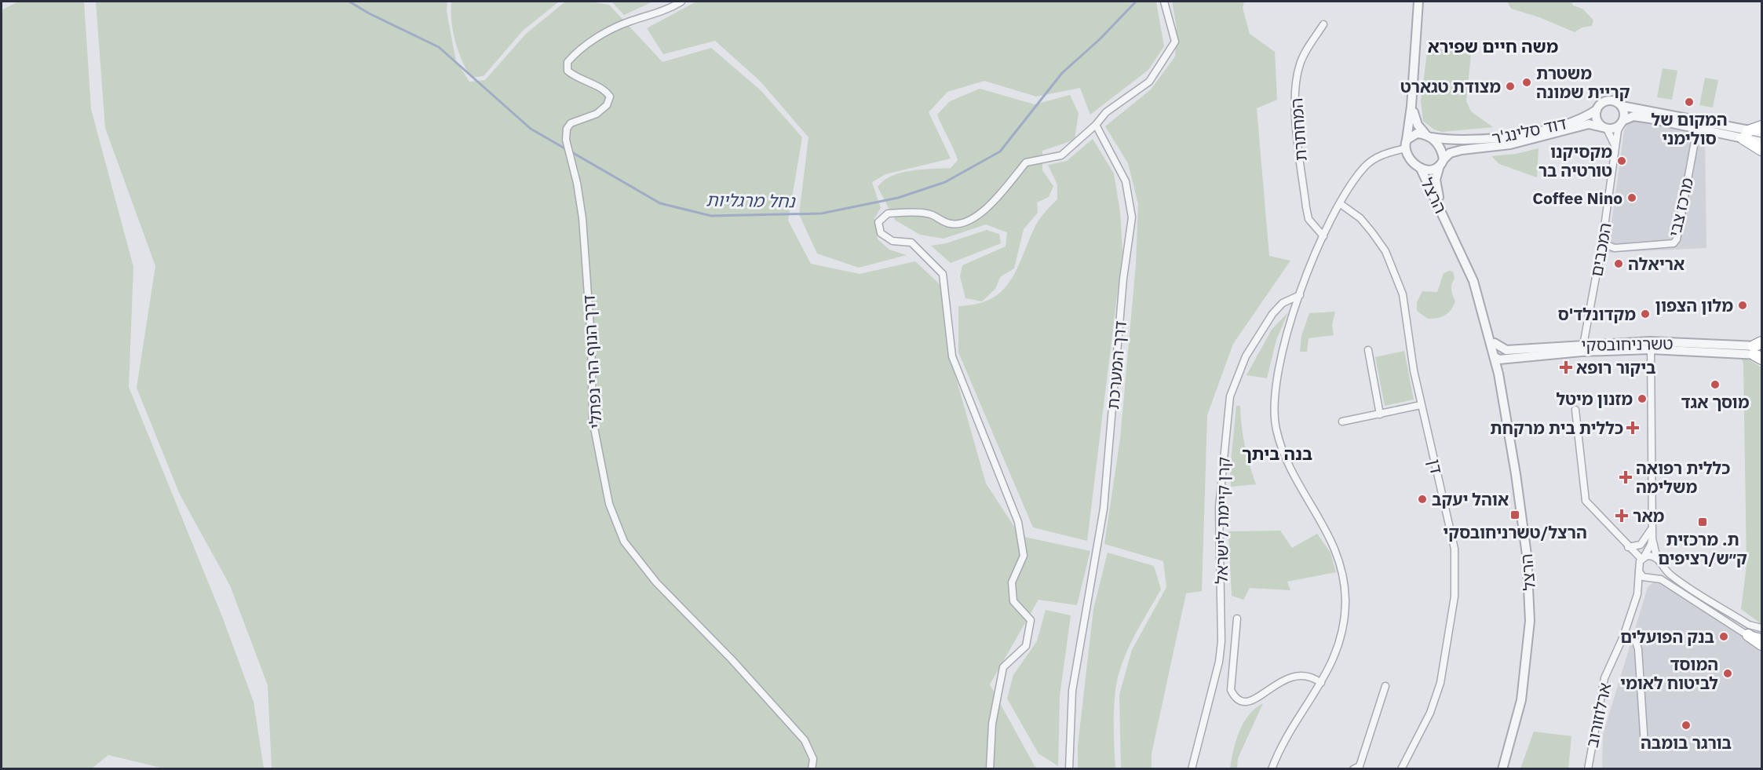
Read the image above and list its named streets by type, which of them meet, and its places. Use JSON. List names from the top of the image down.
{
  "streets": {
    "street": [
      "המחתרת",
      "דוד סלינג'ר",
      "הרצל",
      "מרכז צבי",
      "המכבים",
      "טשרניחובסקי",
      "דרך הנוף הרי נפתלי",
      "דרך המערכת",
      "דן",
      "קרן קיימת לישראל",
      "ארלוזורוב"
    ]
  },
  "crossings": [
    ["דוד סלינג'ר", "הרצל"],
    ["דוד סלינג'ר", "המכבים"],
    ["הרצל", "טשרניחובסקי"],
    ["מרכז צבי", "המכבים"],
    ["המכבים", "טשרניחובסקי"],
    ["טשרניחובסקי", "ארלוזורוב"]
  ],
  "districts": ["משה חיים שפירא", "בנה ביתך"],
  "water": ["נחל מרגליות"],
  "places": {
    "other": [
      "משטרת קריית שמונה",
      "מצודת טגארט",
      "המקום של סולימני",
      "מקסיקנו טורטיה בר",
      "Coffee Nino",
      "אריאלה",
      "מלון הצפון",
      "מקדונלד'ס",
      "מוסך אגד",
      "מזנון מיטל",
      "אוהל יעקב",
      "בנק הפועלים",
      "המוסד לביטוח לאומי",
      "בורגר בומבה"
    ],
    "health": [
      "ביקור רופא",
      "כללית בית מרקחת",
      "כללית רפואה משלימה",
      "מאר"
    ],
    "transit": ["הרצל/טשרניחובסקי", "ת. מרכזית ק״ש/רציפים"]
  }
}
